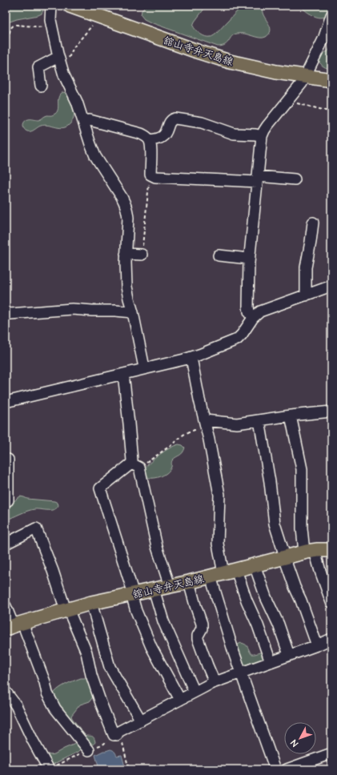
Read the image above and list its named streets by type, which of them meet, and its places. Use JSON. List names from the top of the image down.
{
  "streets": {
    "main road": ["舘山寺弁天島線"]
  },
  "north": "bottom left"
}
